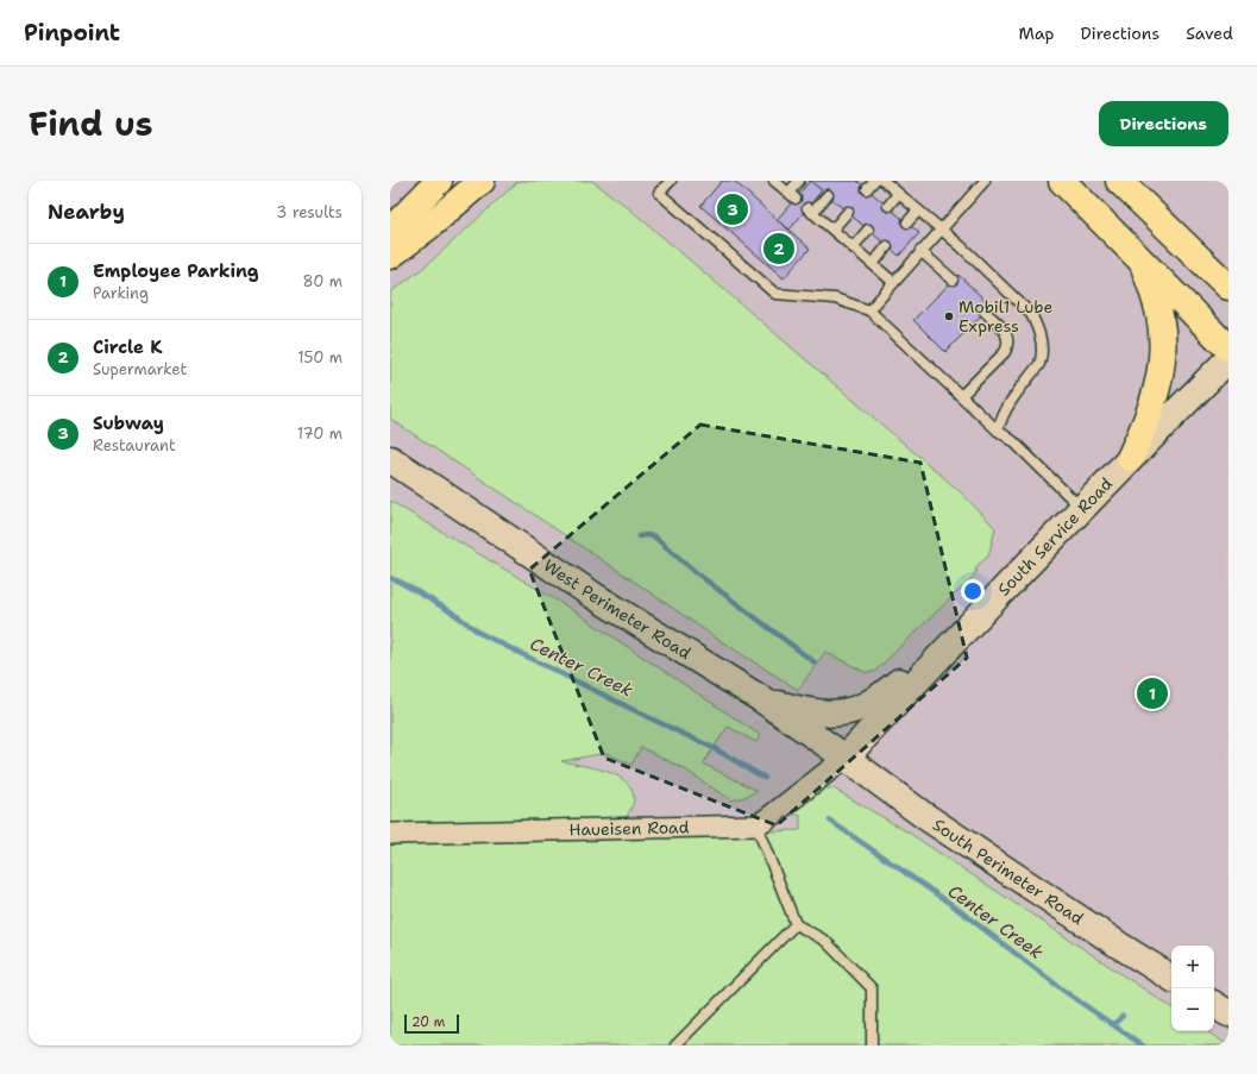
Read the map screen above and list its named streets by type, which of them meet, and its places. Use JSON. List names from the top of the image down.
{
  "streets": {
    "street": [
      "South Service Road",
      "West Perimeter Road",
      "Haueisen Road",
      "South Perimeter Road"
    ]
  },
  "crossings": [
    ["South Service Road", "West Perimeter Road"],
    ["South Service Road", "South Perimeter Road"],
    ["West Perimeter Road", "South Perimeter Road"]
  ],
  "water": ["Center Creek"],
  "places": ["Mobil1 Lube Express"],
  "scale_bar": "20 m",
  "page": {
    "header": "Pinpoint",
    "nav": ["Map", "Directions", "Saved"],
    "title": "Find us",
    "buttons": "Directions",
    "heading": ["Nearby", "3 results"],
    "pins": ["3", "2", "1"],
    "list": [
      {
        "mark": "1",
        "name": "Employee Parking",
        "note": "Parking",
        "value": "80 m"
      },
      {
        "mark": "2",
        "name": "Circle K",
        "note": "Supermarket",
        "value": "150 m"
      },
      {
        "mark": "3",
        "name": "Subway",
        "note": "Restaurant",
        "value": "170 m"
      }
    ],
    "map_buttons": ["+", "−"],
    "scale": "20 m"
  }
}
